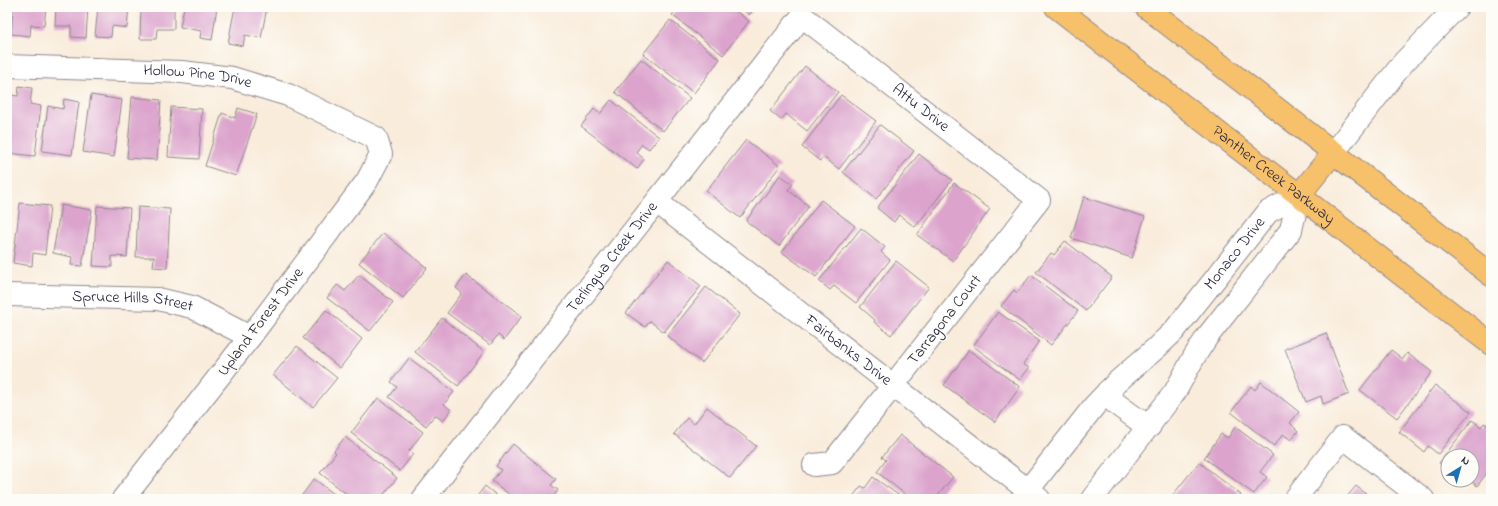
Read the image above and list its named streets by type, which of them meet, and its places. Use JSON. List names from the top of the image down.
{
  "streets": {
    "main road": ["Panther Creek Parkway"],
    "street": [
      "Hollow Pine Drive",
      "Attu Drive",
      "Monaco Drive",
      "Terlingua Creek Drive",
      "Spruce Hills Street",
      "Tarragona Court",
      "Upland Forest Drive",
      "Fairbanks Drive"
    ]
  },
  "crossings": [
    ["Hollow Pine Drive", "Upland Forest Drive"],
    ["Attu Drive", "Terlingua Creek Drive"],
    ["Attu Drive", "Tarragona Court"],
    ["Panther Creek Parkway", "Monaco Drive"],
    ["Monaco Drive", "Fairbanks Drive"],
    ["Terlingua Creek Drive", "Fairbanks Drive"],
    ["Spruce Hills Street", "Upland Forest Drive"],
    ["Tarragona Court", "Fairbanks Drive"]
  ],
  "north": "top right"
}
